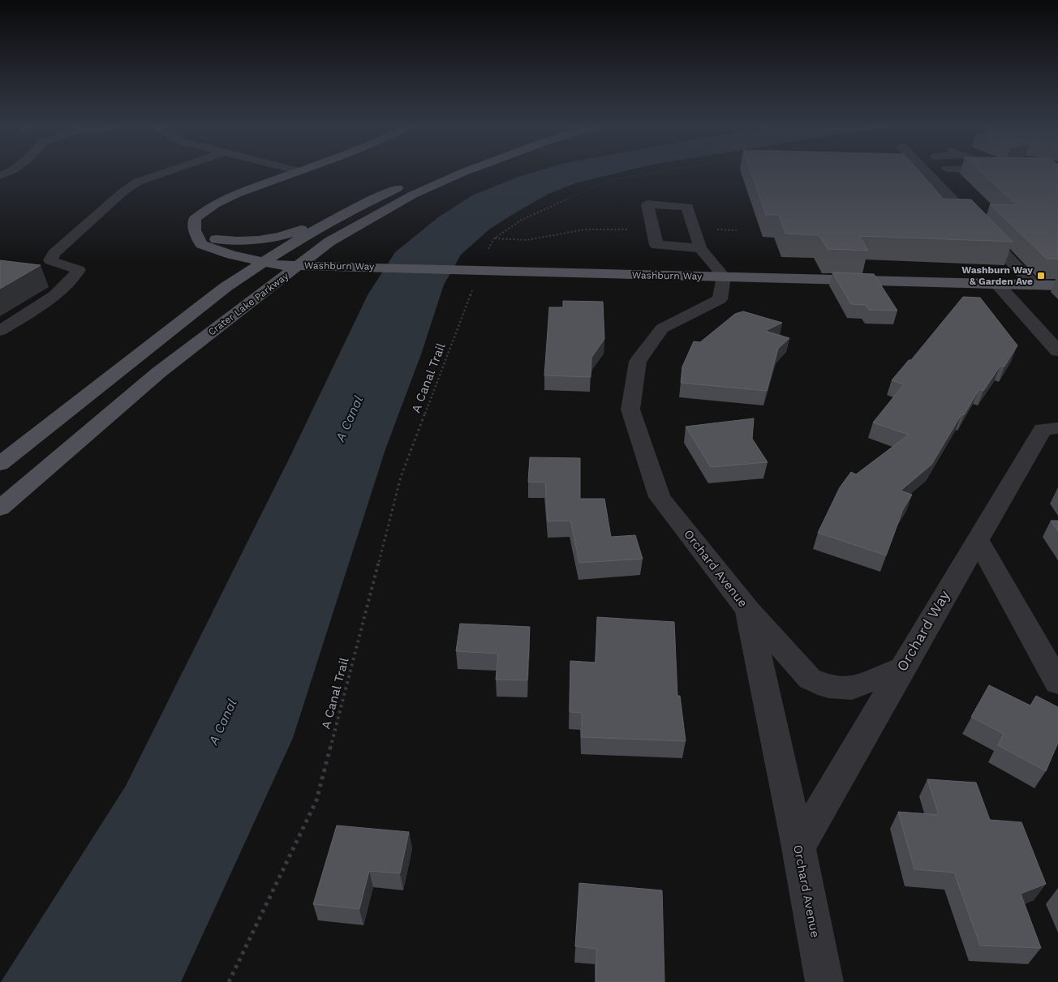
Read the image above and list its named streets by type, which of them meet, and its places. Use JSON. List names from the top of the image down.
{
  "streets": {
    "main road": ["Washburn Way", "Crater Lake Parkway"],
    "street": ["Orchard Avenue", "Orchard Way"],
    "path": ["A Canal Trail"]
  },
  "crossings": [
    ["Washburn Way", "Crater Lake Parkway"],
    ["Washburn Way", "A Canal Trail"],
    ["Washburn Way", "Orchard Avenue"],
    ["Orchard Avenue", "Orchard Way"]
  ],
  "water": ["A Canal"],
  "places": {
    "transit": ["Washburn Way & Garden Ave"]
  }
}
